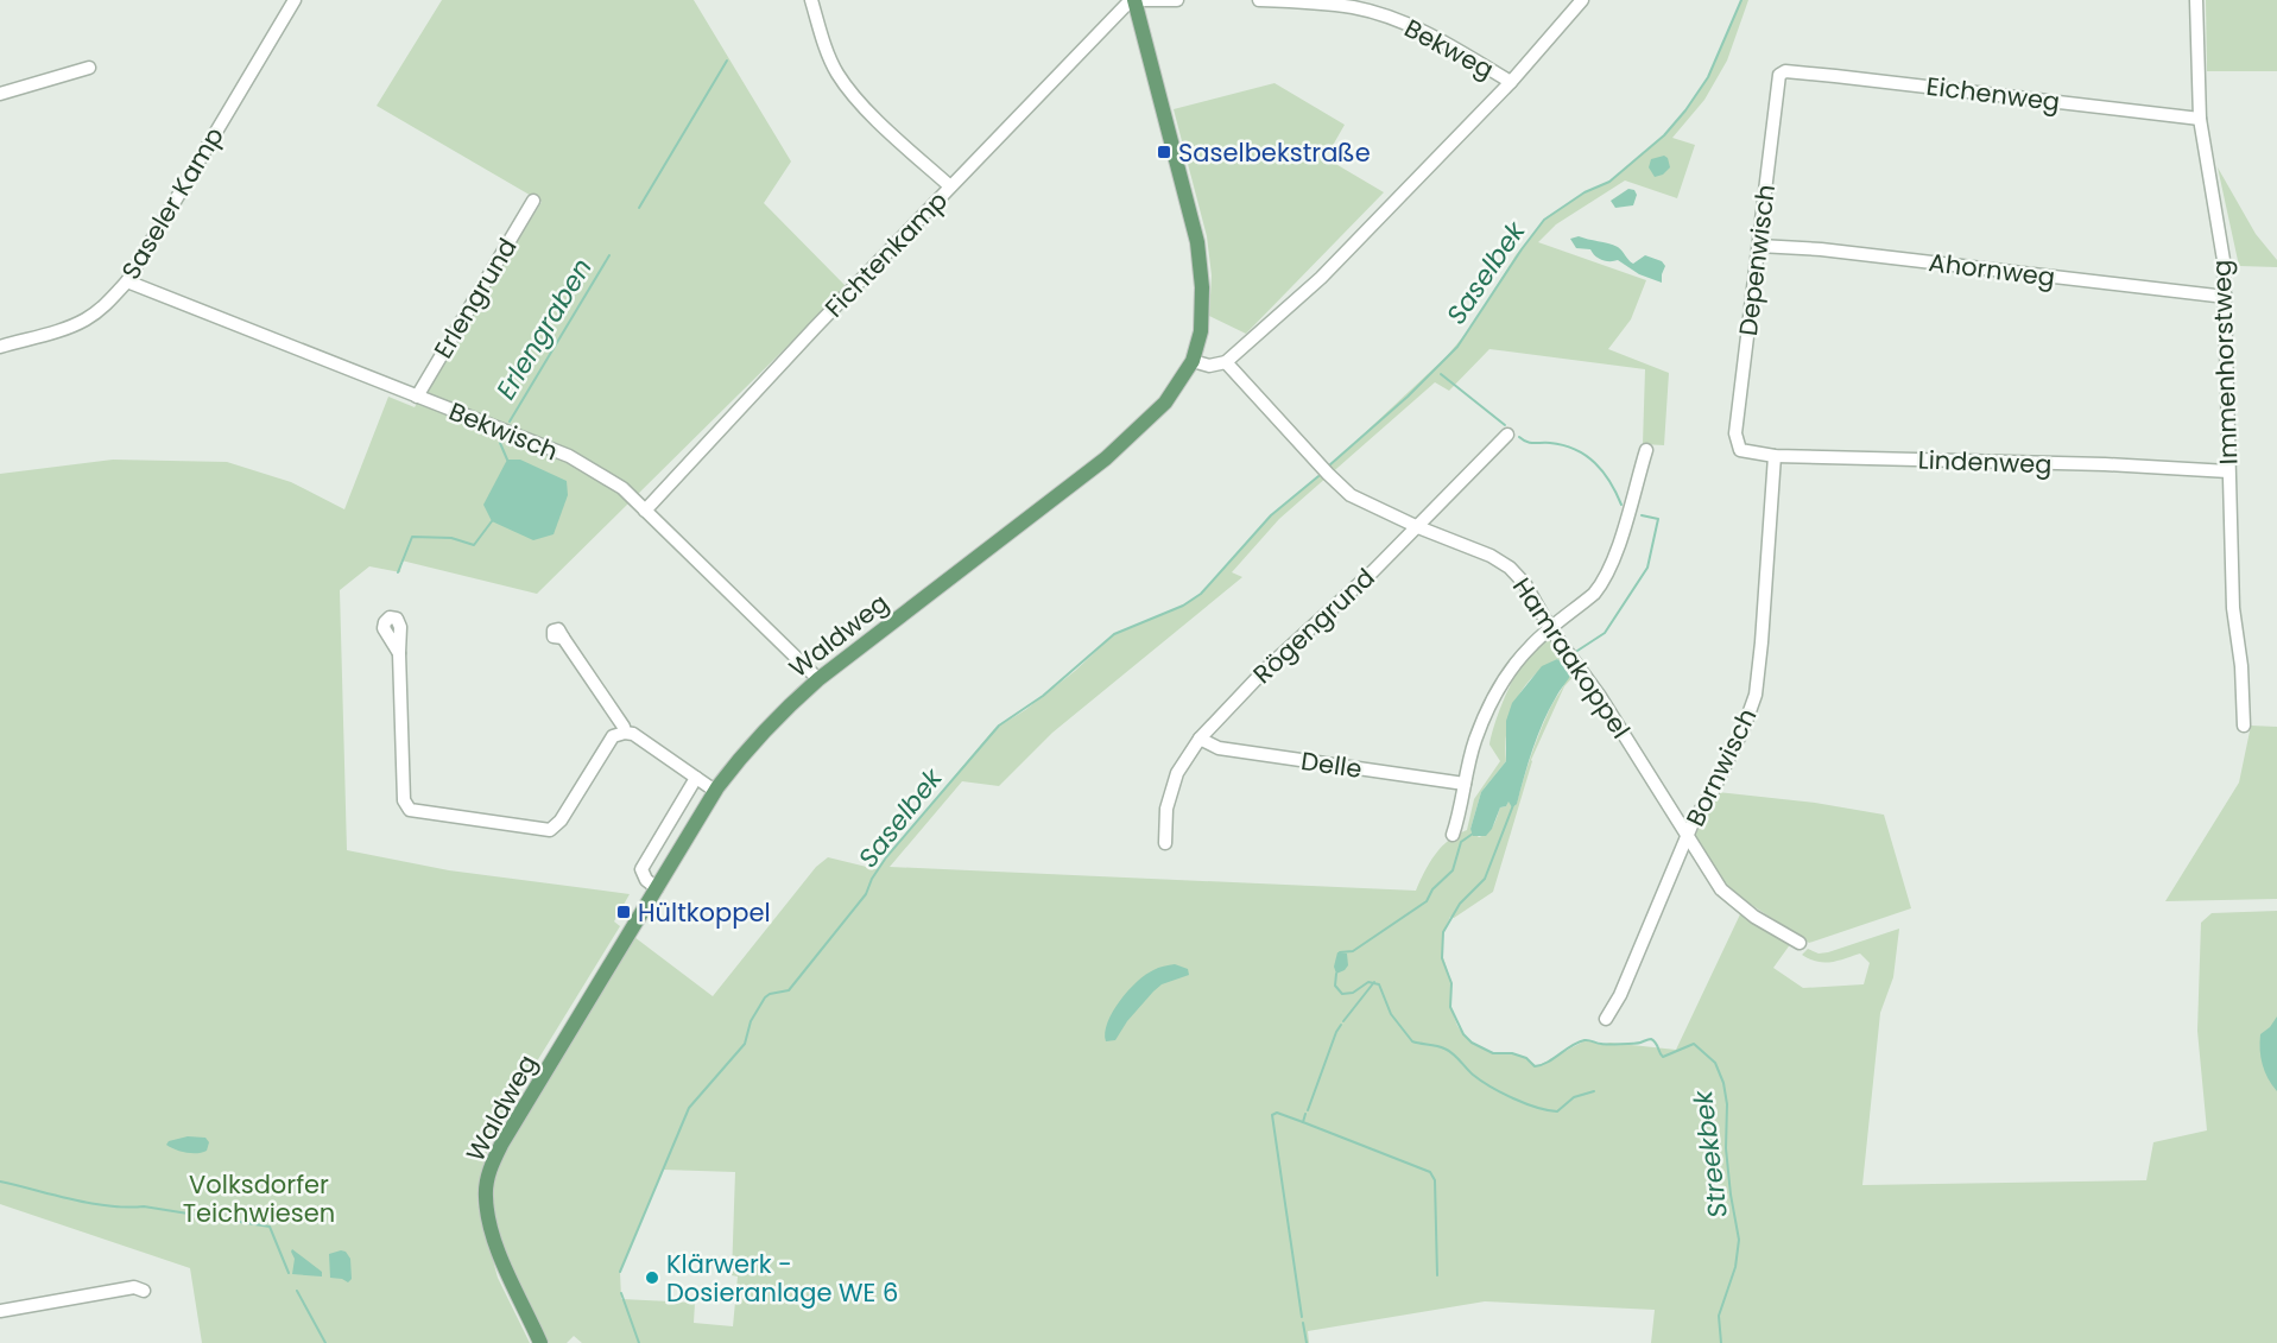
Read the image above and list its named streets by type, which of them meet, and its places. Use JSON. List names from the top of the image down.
{
  "streets": {
    "main road": ["Waldweg"],
    "street": [
      "Bekweg",
      "Eichenweg",
      "Saseler Kamp",
      "Fichtenkamp",
      "Depenwisch",
      "Ahornweg",
      "Erlengrund",
      "Immenhorstweg",
      "Bekwisch",
      "Lindenweg",
      "Rögengrund",
      "Hamraakoppel",
      "Delle",
      "Bornwisch"
    ]
  },
  "crossings": [
    ["Eichenweg", "Depenwisch"],
    ["Eichenweg", "Immenhorstweg"],
    ["Saseler Kamp", "Bekwisch"],
    ["Fichtenkamp", "Bekwisch"],
    ["Fichtenkamp", "Waldweg"],
    ["Depenwisch", "Ahornweg"],
    ["Depenwisch", "Lindenweg"],
    ["Ahornweg", "Immenhorstweg"],
    ["Erlengrund", "Bekwisch"],
    ["Immenhorstweg", "Lindenweg"],
    ["Bekwisch", "Waldweg"],
    ["Lindenweg", "Bornwisch"],
    ["Rögengrund", "Hamraakoppel"],
    ["Rögengrund", "Delle"],
    ["Hamraakoppel", "Bornwisch"]
  ],
  "water": ["Saselbek", "Erlengraben", "Streekbek"],
  "parks": ["Volksdorfer Teichwiesen"],
  "places": {
    "transit": ["Saselbekstraße", "Hültkoppel"],
    "other": ["Klärwerk - Dosieranlage WE 6"]
  }
}
